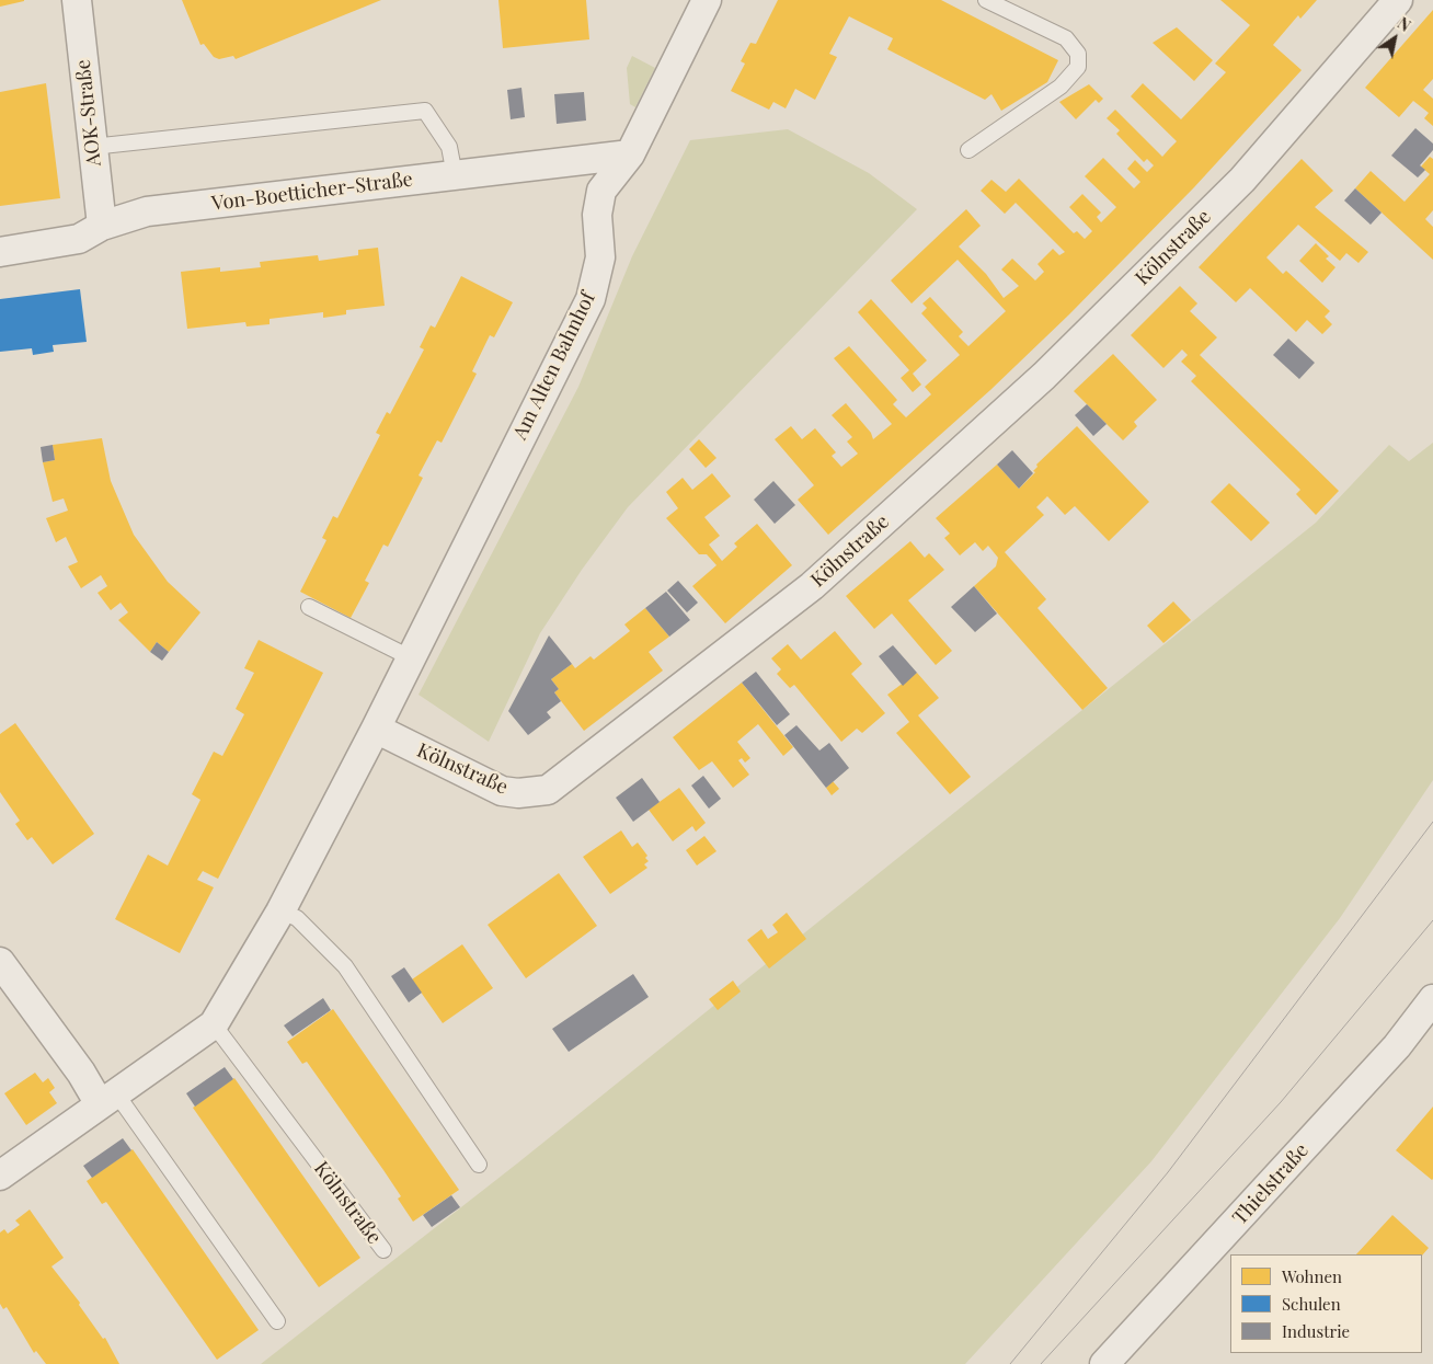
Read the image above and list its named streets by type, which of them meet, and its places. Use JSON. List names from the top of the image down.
{
  "streets": {
    "street": [
      "AOK-Straße",
      "Von-Boetticher-Straße",
      "Kölnstraße",
      "Am Alten Bahnhof",
      "Thielstraße"
    ]
  },
  "crossings": [
    ["AOK-Straße", "Von-Boetticher-Straße"],
    ["Von-Boetticher-Straße", "Am Alten Bahnhof"],
    ["Kölnstraße", "Am Alten Bahnhof"]
  ],
  "legend": ["Wohnen", "Schulen", "Industrie"],
  "north": "top right"
}
